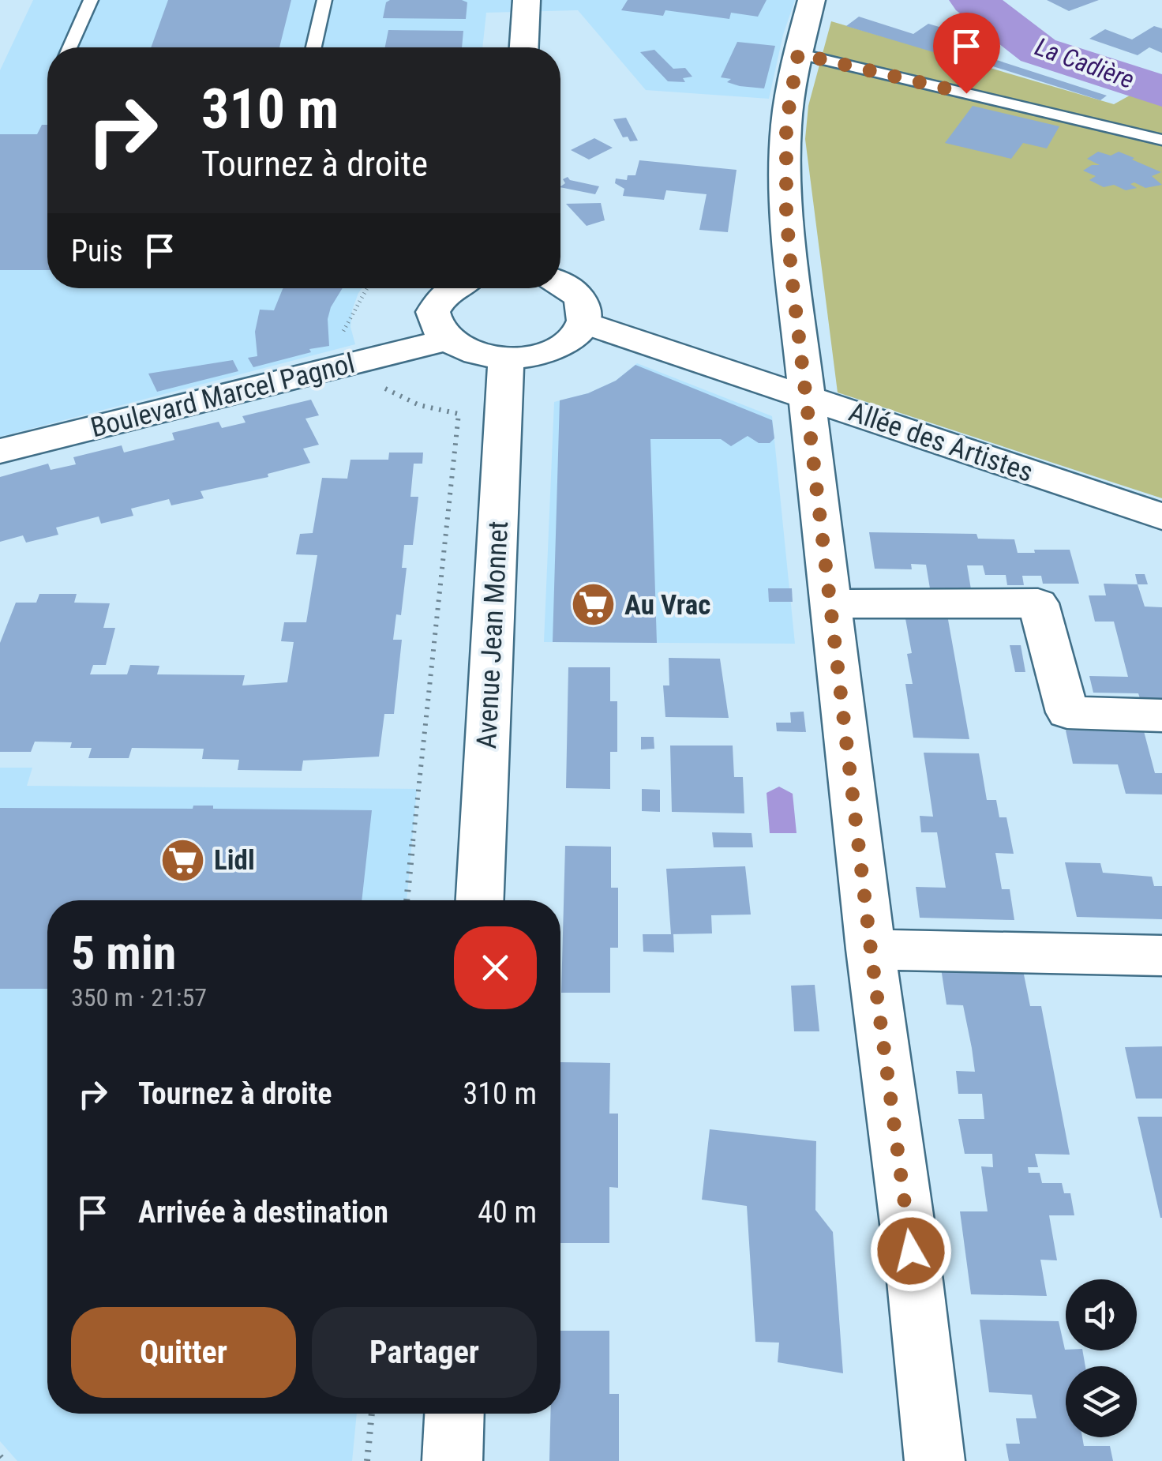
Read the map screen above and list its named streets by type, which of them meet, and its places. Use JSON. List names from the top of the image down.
{
  "streets": {
    "street": ["Boulevard Marcel Pagnol", "Allée des Artistes", "Avenue Jean Monnet"]
  },
  "water": ["La Cadière"],
  "places": {
    "supermarket": ["Au Vrac", "Lidl"]
  },
  "page": {
    "turn": ["310 m", "Tournez à droite"],
    "then": "Puis",
    "heading": ["5 min", "350 m · 21:57"],
    "list": [
      {
        "name": "Tournez à droite",
        "value": "310 m"
      },
      {
        "name": "Arrivée à destination",
        "value": "40 m"
      }
    ],
    "buttons": ["Quitter", "Partager"]
  }
}
